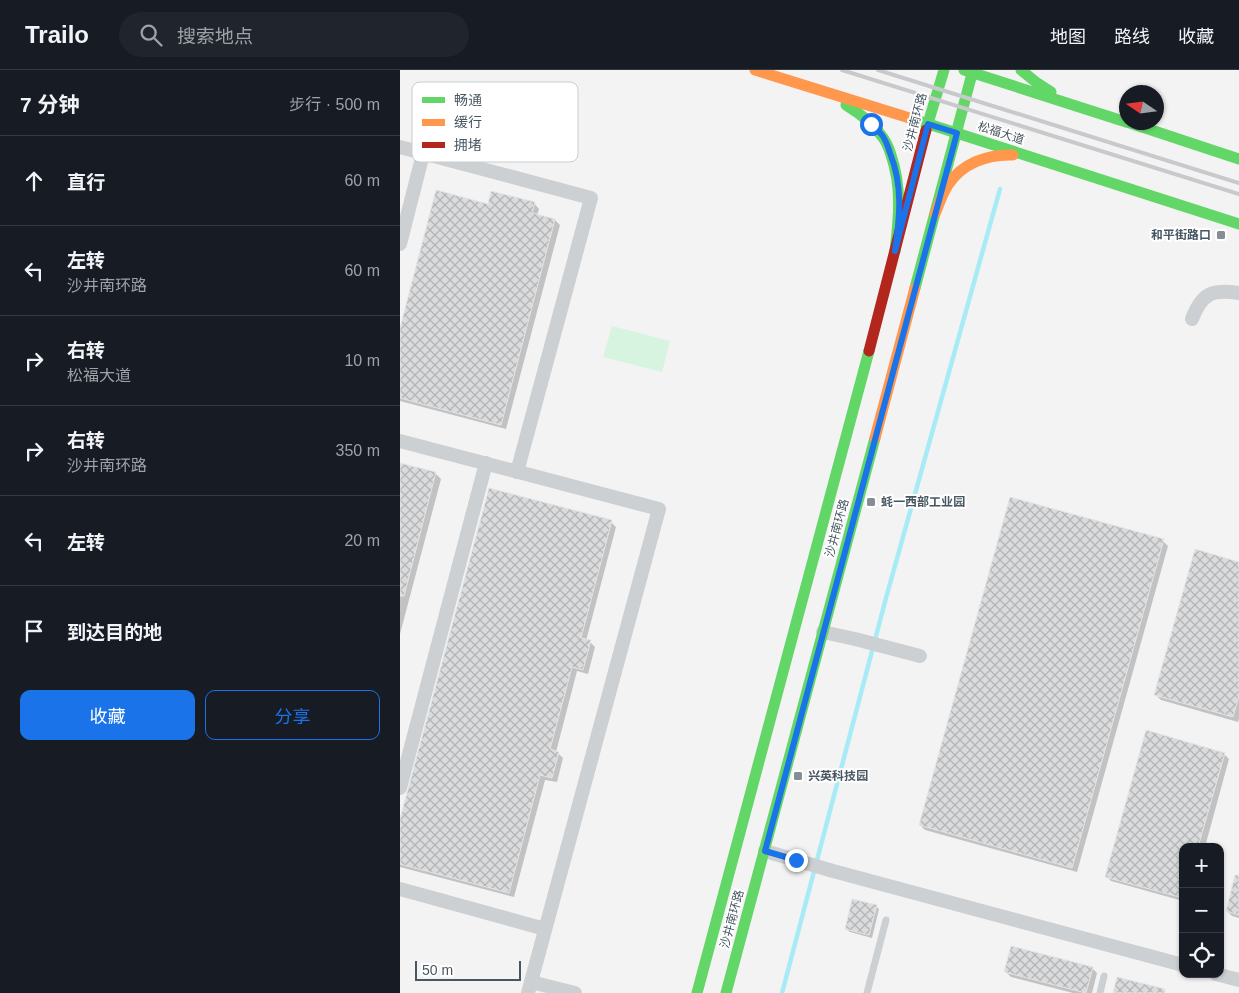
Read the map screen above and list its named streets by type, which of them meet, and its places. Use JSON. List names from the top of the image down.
{
  "streets": {
    "main road": ["沙井南环路", "松福大道"]
  },
  "crossings": [
    ["沙井南环路", "松福大道"]
  ],
  "places": {
    "transit": ["和平街路口", "蚝一西部工业园", "兴英科技园"]
  },
  "legend": ["畅通", "缓行", "拥堵"],
  "scale_bar": "50 m",
  "north": "left",
  "page": {
    "header": "Trailo",
    "search": "搜索地点",
    "nav": ["地图", "路线", "收藏"],
    "heading": ["7 分钟", "步行 · 500 m"],
    "list": [
      ["直行", "60 m"],
      ["左转", "沙井南环路", "60 m"],
      ["右转", "松福大道", "10 m"],
      ["右转", "沙井南环路", "350 m"],
      ["左转", "20 m"],
      "到达目的地"
    ],
    "buttons": ["收藏", "分享"],
    "map_buttons": ["+", "−"],
    "scale": "50 m"
  }
}
